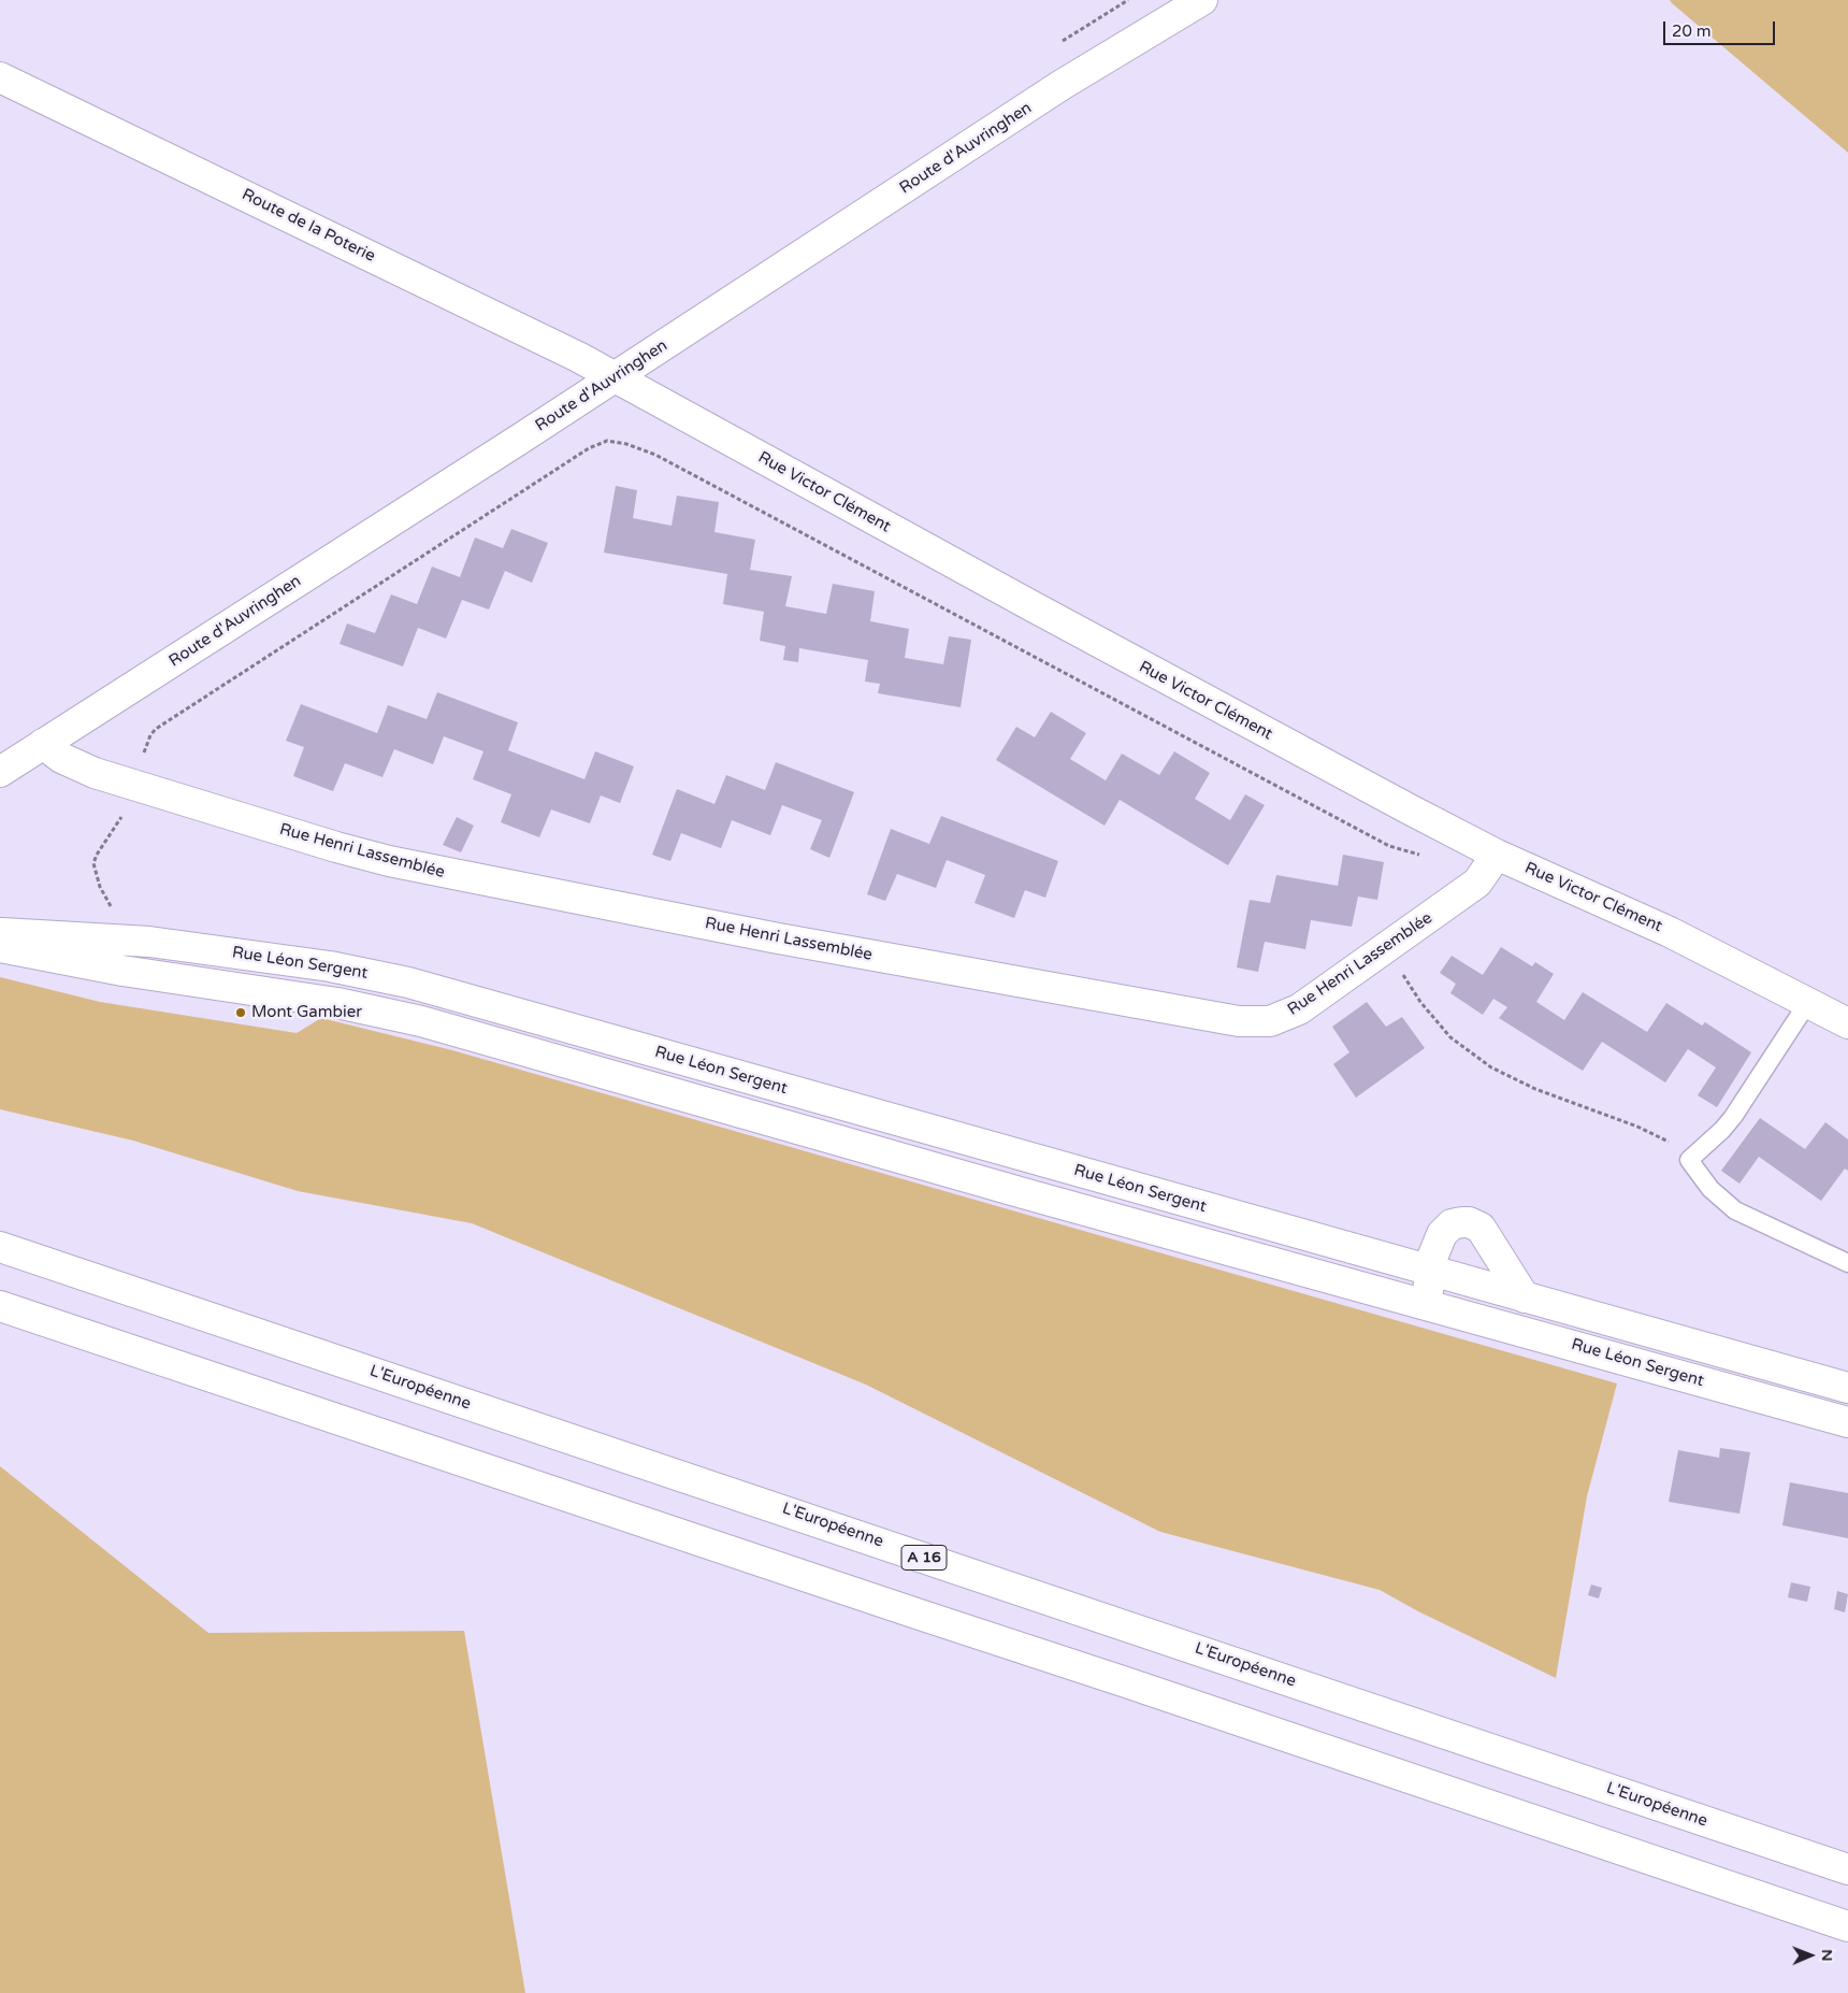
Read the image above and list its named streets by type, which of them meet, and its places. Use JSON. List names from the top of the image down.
{
  "streets": {
    "main road": [
      "Route d'Auvringhen",
      "Route de la Poterie",
      "Rue Victor Clément",
      "Rue Henri Lassemblée",
      "Rue Léon Sergent",
      "L'Européenne",
      "A 16"
    ]
  },
  "crossings": [
    ["Route d'Auvringhen", "Route de la Poterie"],
    ["Route d'Auvringhen", "Rue Victor Clément"],
    ["Route d'Auvringhen", "Rue Henri Lassemblée"],
    ["Route de la Poterie", "Rue Victor Clément"],
    ["Rue Victor Clément", "Rue Henri Lassemblée"]
  ],
  "places": ["Mont Gambier"],
  "scale_bar": "20 m",
  "north": "right"
}
